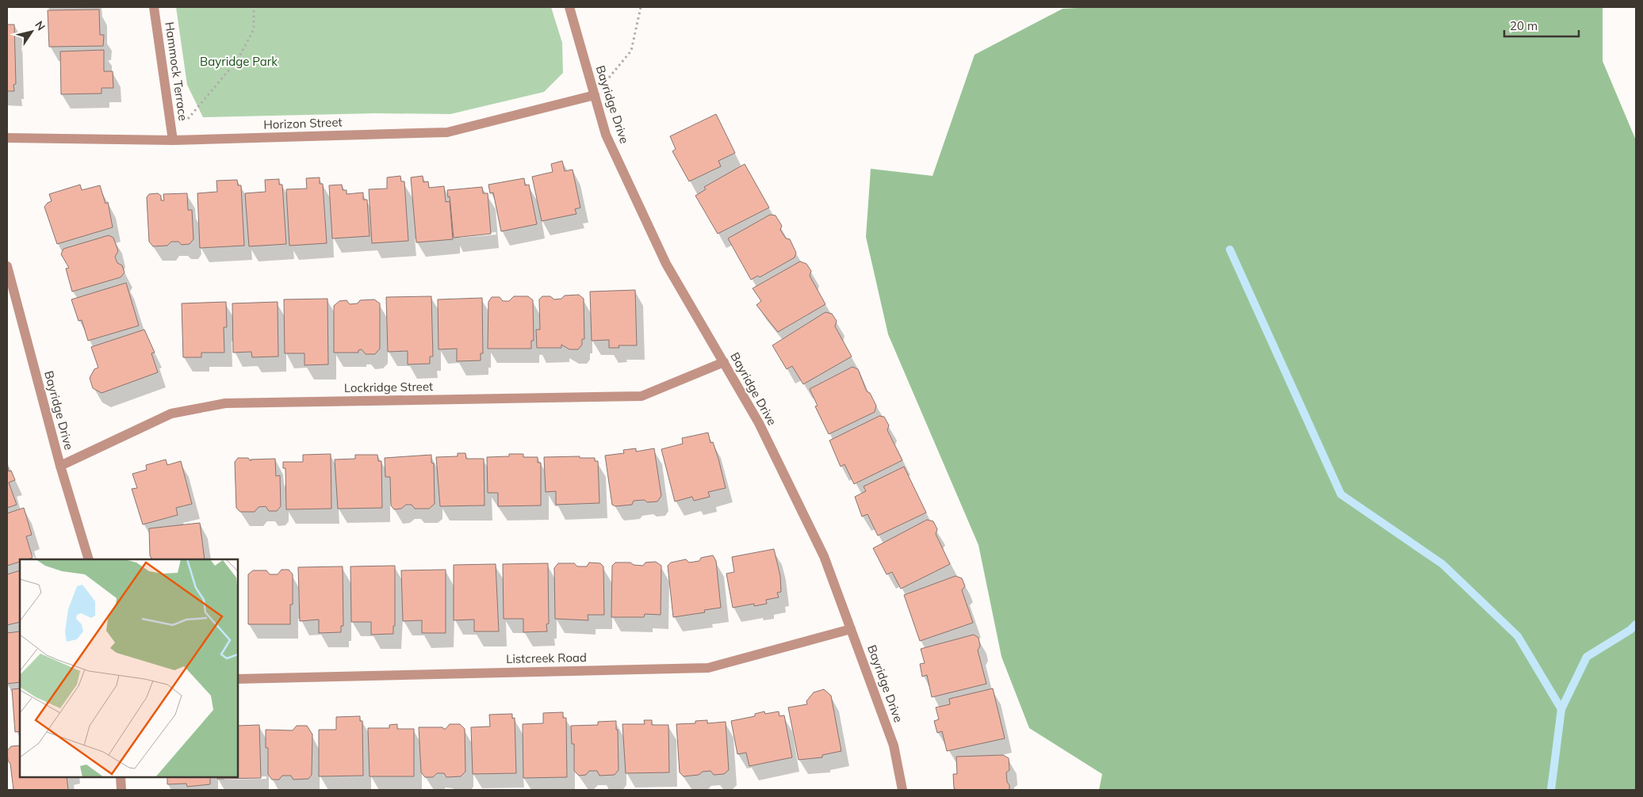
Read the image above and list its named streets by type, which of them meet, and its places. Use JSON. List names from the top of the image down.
{
  "streets": {
    "street": [
      "Hammock Terrace",
      "Bayridge Drive",
      "Horizon Street",
      "Lockridge Street",
      "Listcreek Road"
    ]
  },
  "crossings": [
    ["Hammock Terrace", "Horizon Street"],
    ["Bayridge Drive", "Horizon Street"],
    ["Bayridge Drive", "Lockridge Street"],
    ["Bayridge Drive", "Listcreek Road"]
  ],
  "parks": ["Bayridge Park"],
  "scale_bar": "20 m",
  "north": "top right"
}
